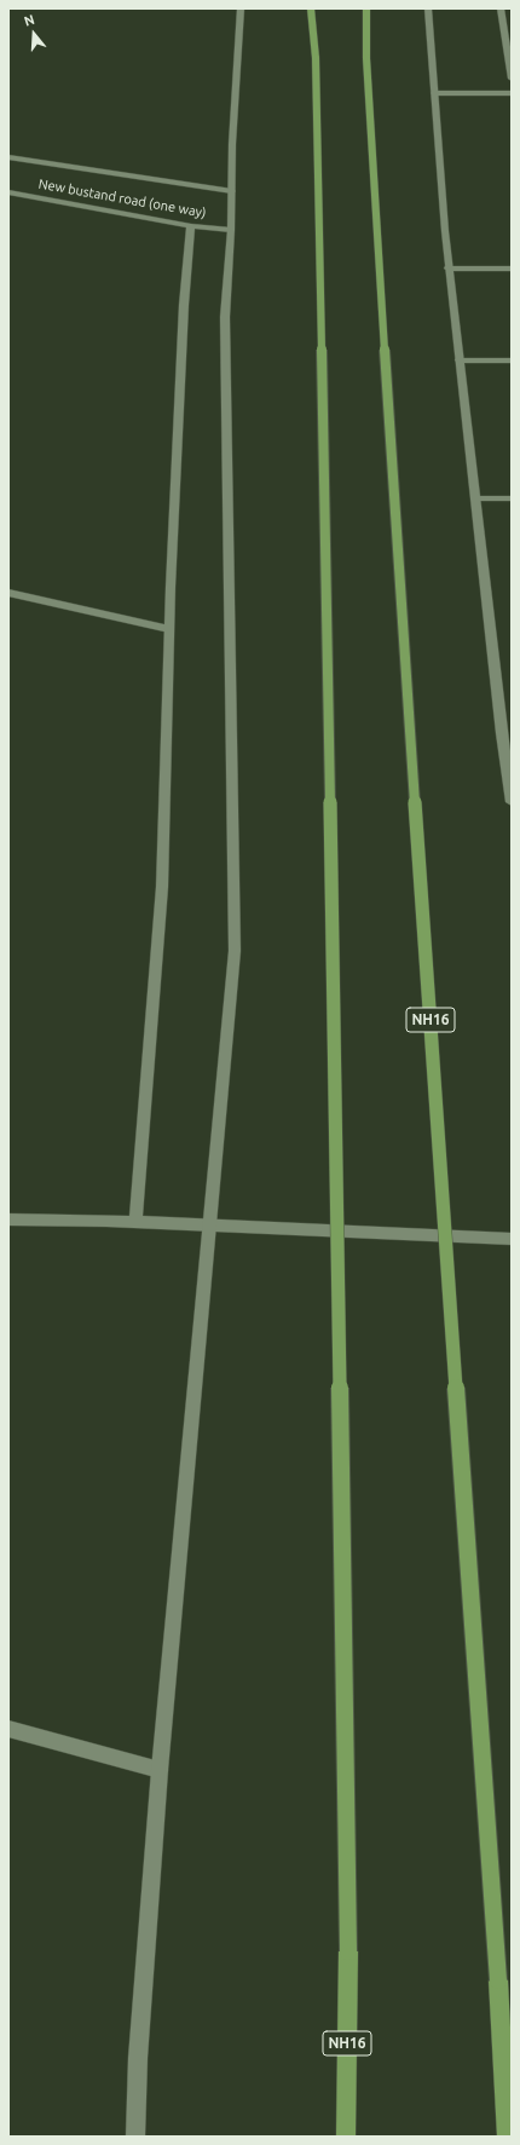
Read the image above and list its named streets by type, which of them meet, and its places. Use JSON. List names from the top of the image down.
{
  "streets": {
    "highway": ["NH16"],
    "street": ["New bustand road (one way)"]
  },
  "north": "top"
}
